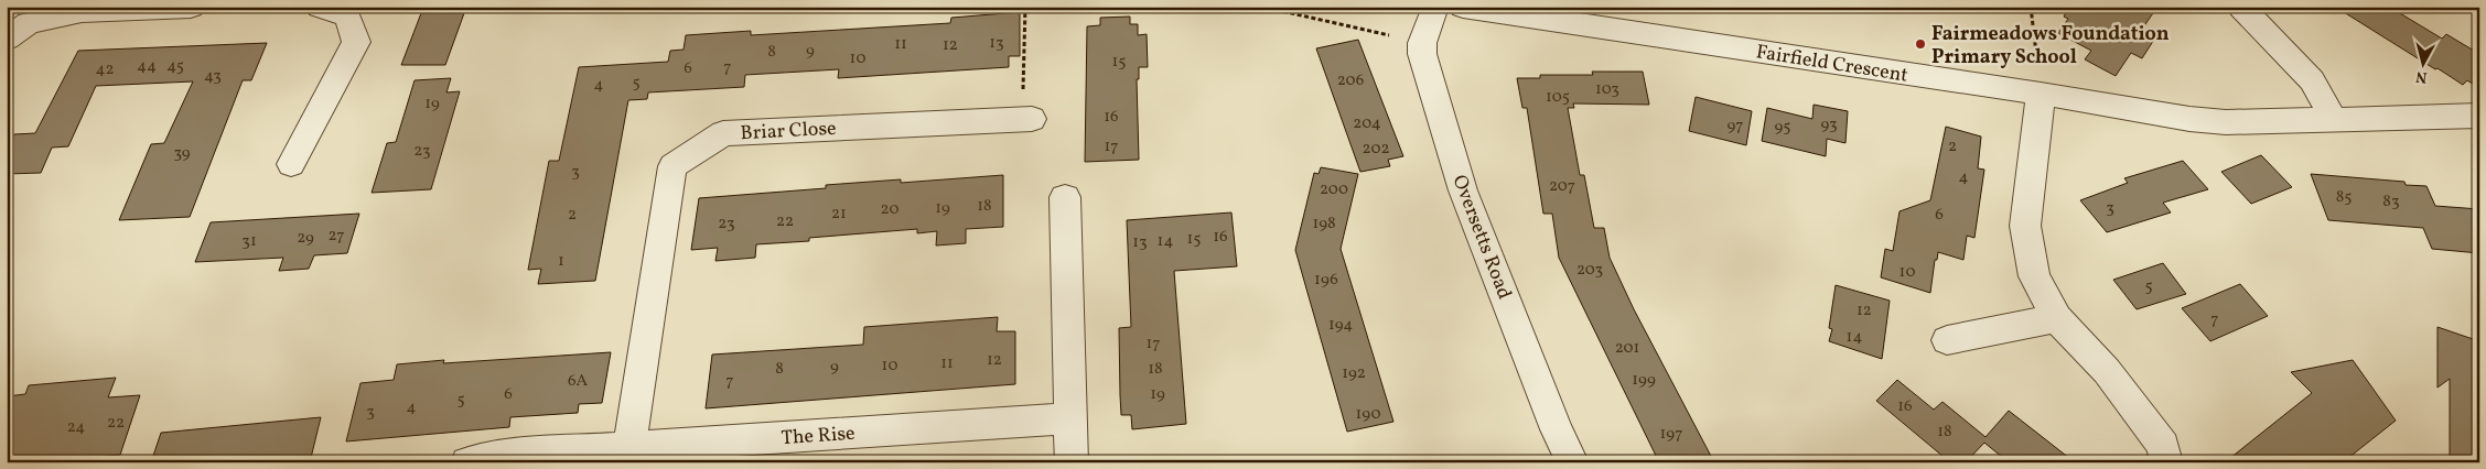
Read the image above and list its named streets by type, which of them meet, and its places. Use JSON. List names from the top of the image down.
{
  "streets": {
    "street": [
      "Fairfield Crescent",
      "Briar Close",
      "Oversetts Road",
      "The Rise"
    ]
  },
  "crossings": [
    ["Briar Close", "The Rise"]
  ],
  "places": ["Fairmeadows Foundation Primary School"],
  "house_numbers": [
    "13",
    "11",
    "12",
    "9",
    "8",
    "10",
    "15",
    "44",
    "45",
    "7",
    "6",
    "42",
    "43",
    "206",
    "5",
    "4",
    "103",
    "105",
    "19",
    "16",
    "204",
    "93",
    "97",
    "95",
    "17",
    "2",
    "202",
    "23",
    "39",
    "3",
    "4",
    "207",
    "200",
    "85",
    "83",
    "18",
    "19",
    "3",
    "20",
    "21",
    "2",
    "6",
    "22",
    "23",
    "198",
    "27",
    "16",
    "29",
    "15",
    "31",
    "14",
    "13",
    "1",
    "203",
    "10",
    "196",
    "5",
    "12",
    "7",
    "194",
    "14",
    "17",
    "201",
    "12",
    "11",
    "10",
    "9",
    "8",
    "18",
    "192",
    "199",
    "6A",
    "7",
    "6",
    "19",
    "5",
    "16",
    "4",
    "3",
    "190",
    "22",
    "24",
    "18",
    "197"
  ],
  "north": "bottom"
}
